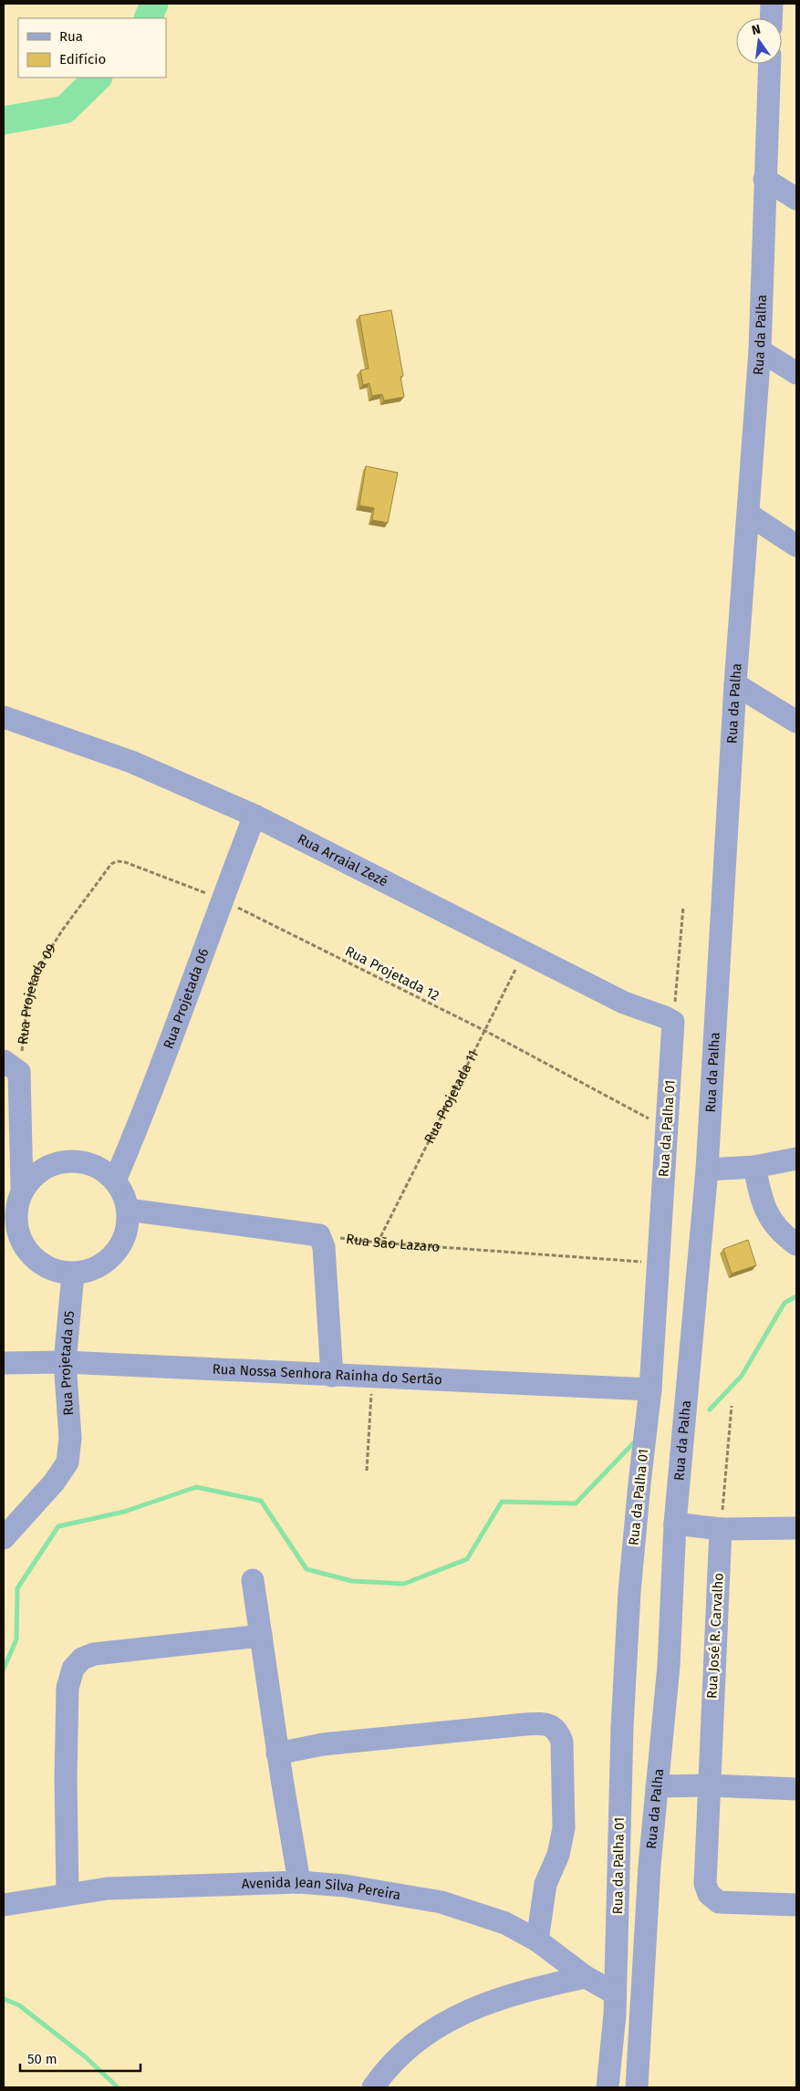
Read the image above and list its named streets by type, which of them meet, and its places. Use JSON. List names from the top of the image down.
{
  "streets": {
    "street": [
      "Rua da Palha",
      "Rua Arraial Zezé",
      "Rua Projetada 06",
      "Rua da Palha 01",
      "Rua Projetada 05",
      "Rua Nossa Senhora Rainha do Sertão",
      "Rua José R. Carvalho",
      "Avenida Jean Silva Pereira"
    ],
    "path": [
      "Rua Projetada 12",
      "Rua Projetada 09",
      "Rua Projetada 11",
      "Rua São Lazaro"
    ]
  },
  "crossings": [
    ["Rua Arraial Zezé", "Rua Projetada 06"],
    ["Rua Arraial Zezé", "Rua Projetada 11"],
    ["Rua Arraial Zezé", "Rua da Palha 01"],
    ["Rua Projetada 12", "Rua Projetada 09"],
    ["Rua Projetada 12", "Rua Projetada 06"],
    ["Rua Projetada 12", "Rua Projetada 11"],
    ["Rua Projetada 12", "Rua da Palha 01"],
    ["Rua Projetada 06", "Rua Projetada 05"],
    ["Rua Projetada 11", "Rua São Lazaro"],
    ["Rua da Palha 01", "Rua São Lazaro"],
    ["Rua da Palha 01", "Rua Nossa Senhora Rainha do Sertão"],
    ["Rua da Palha 01", "Avenida Jean Silva Pereira"],
    ["Rua Projetada 05", "Rua Nossa Senhora Rainha do Sertão"]
  ],
  "legend": ["Rua", "Edifício"],
  "scale_bar": "50 m",
  "north": "top"
}
